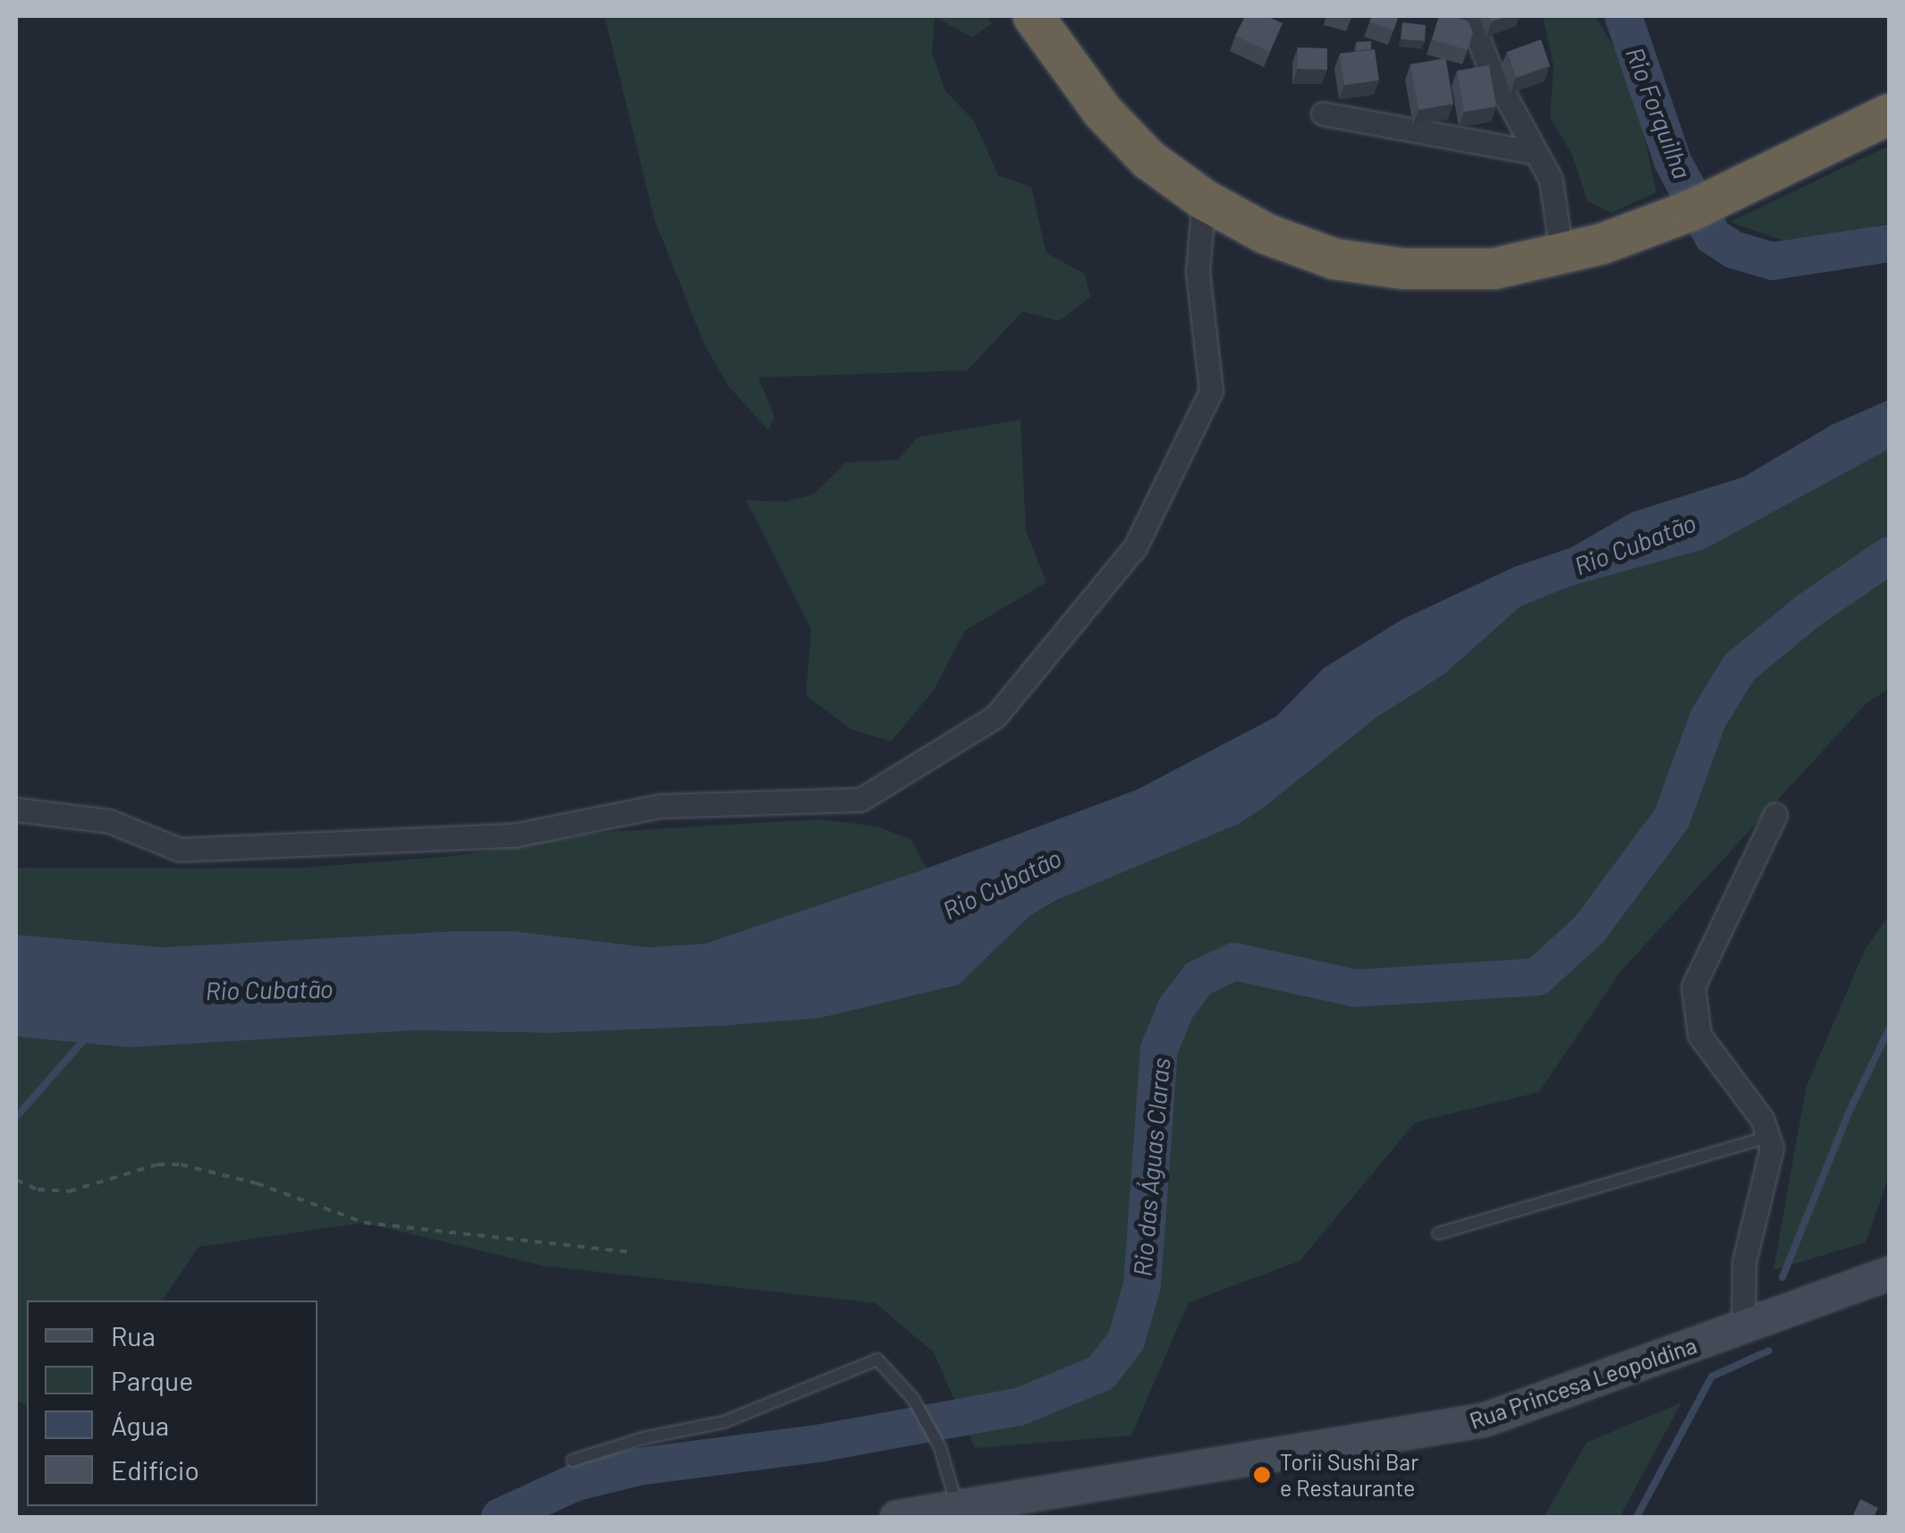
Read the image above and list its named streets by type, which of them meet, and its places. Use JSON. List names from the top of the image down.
{
  "streets": {
    "street": ["Rua Princesa Leopoldina"]
  },
  "water": ["Rio Forquilha", "Rio Cubatão", "Rio das Águas Claras"],
  "places": ["Torii Sushi Bar e Restaurante"],
  "legend": [
    "Rua",
    "Parque",
    "Água",
    "Edifício"
  ]
}
